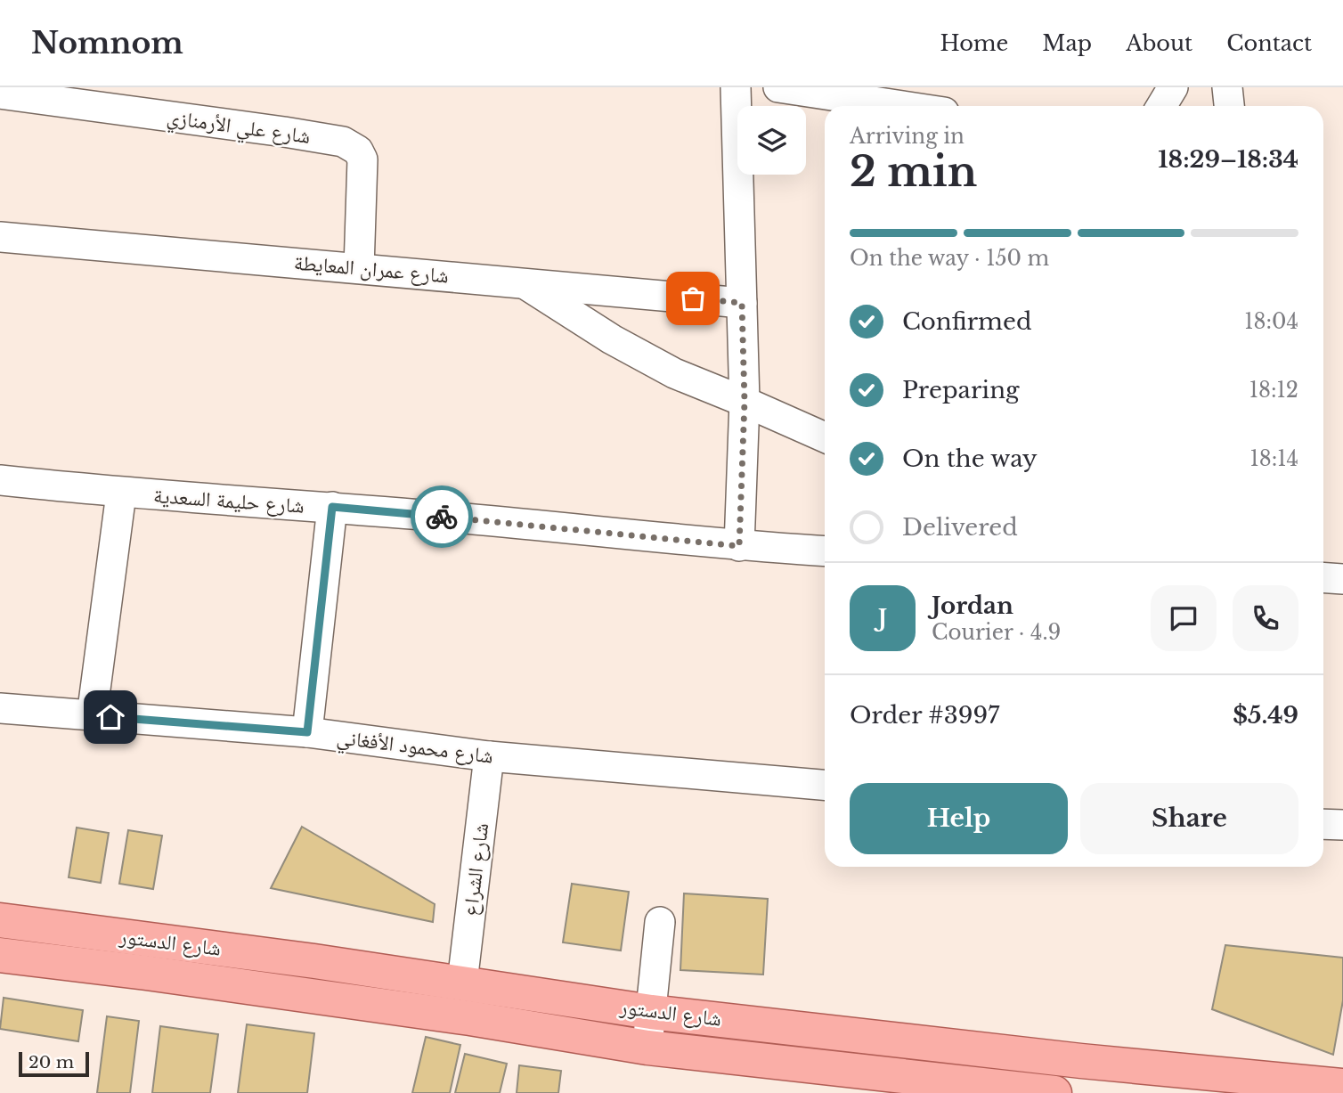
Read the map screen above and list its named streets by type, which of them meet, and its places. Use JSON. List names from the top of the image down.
{
  "streets": {
    "main road": ["شارع الدستور"],
    "street": [
      "شارع علي الأرمنازي",
      "شارع عمران المعايطة",
      "شارع حليمة السعدية",
      "شارع محمود الأفغاني",
      "شارع الشراع"
    ]
  },
  "crossings": [
    ["شارع علي الأرمنازي", "شارع عمران المعايطة"],
    ["شارع محمود الأفغاني", "شارع الشراع"],
    ["شارع الشراع", "شارع الدستور"]
  ],
  "scale_bar": "20 m",
  "page": {
    "header": "Nomnom",
    "nav": [
      "Home",
      "Map",
      "About",
      "Contact"
    ],
    "heading": ["2 min", "Arriving in", "18:29–18:34"],
    "panel": [
      "Jordan",
      "Courier · 4.9",
      "Order #3997",
      "$5.49"
    ],
    "bar": "On the way · 150 m",
    "list": [
      ["Confirmed", "18:04"],
      ["Preparing", "18:12"],
      ["On the way", "18:14"],
      "Delivered"
    ],
    "round": "J",
    "buttons": ["Help", "Share"],
    "scale": "20 m"
  }
}
